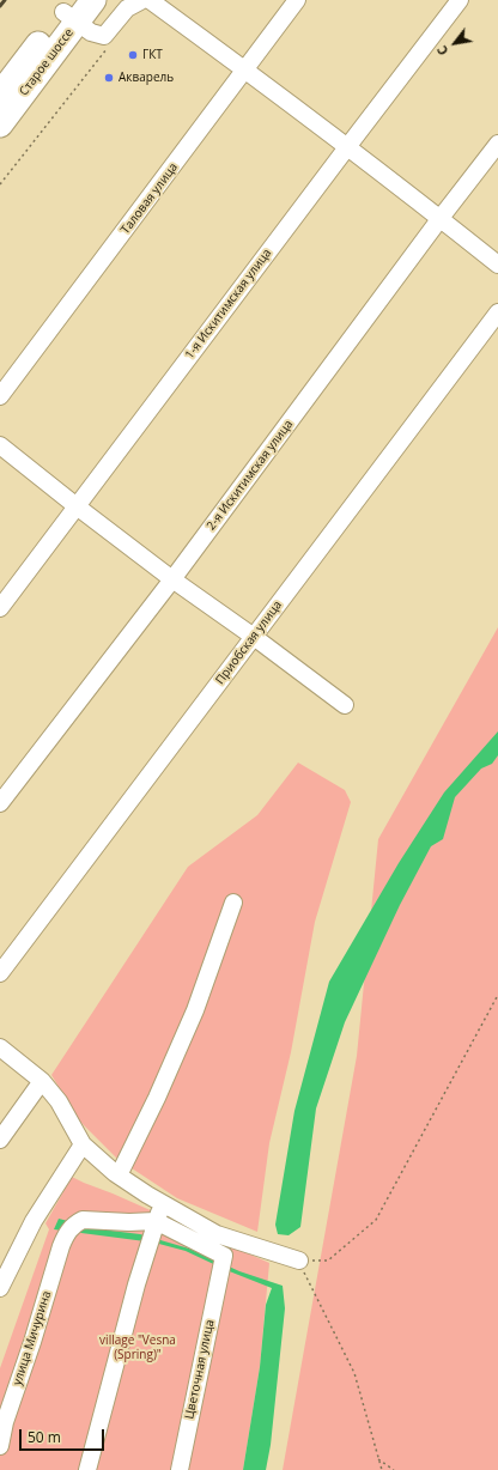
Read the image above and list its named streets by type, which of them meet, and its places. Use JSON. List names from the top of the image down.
{
  "streets": {
    "highway": ["Старое шоссе"],
    "street": [
      "Таловая улица",
      "1-я Искитимская улица",
      "2-я Искитимская улица",
      "Приобская улица",
      "улица Мичурина",
      "Цветочная улица"
    ]
  },
  "crossings": [
    ["улица Мичурина", "Цветочная улица"]
  ],
  "parks": ["village \"Vesna (Spring)\""],
  "places": ["ГКТ", "Акварель"],
  "scale_bar": "50 m",
  "north": "bottom left"
}
